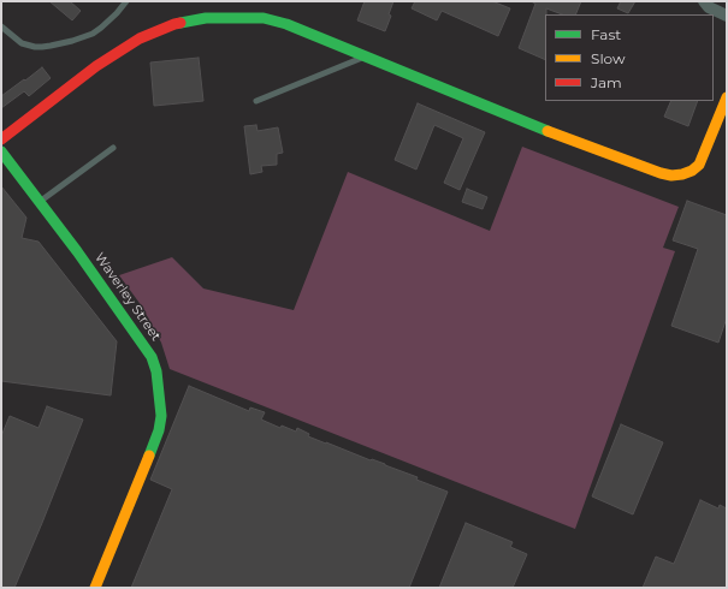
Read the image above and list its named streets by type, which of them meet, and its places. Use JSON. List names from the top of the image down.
{
  "streets": {
    "street": ["Waverley Street"]
  },
  "legend": ["Fast", "Slow", "Jam"]
}
